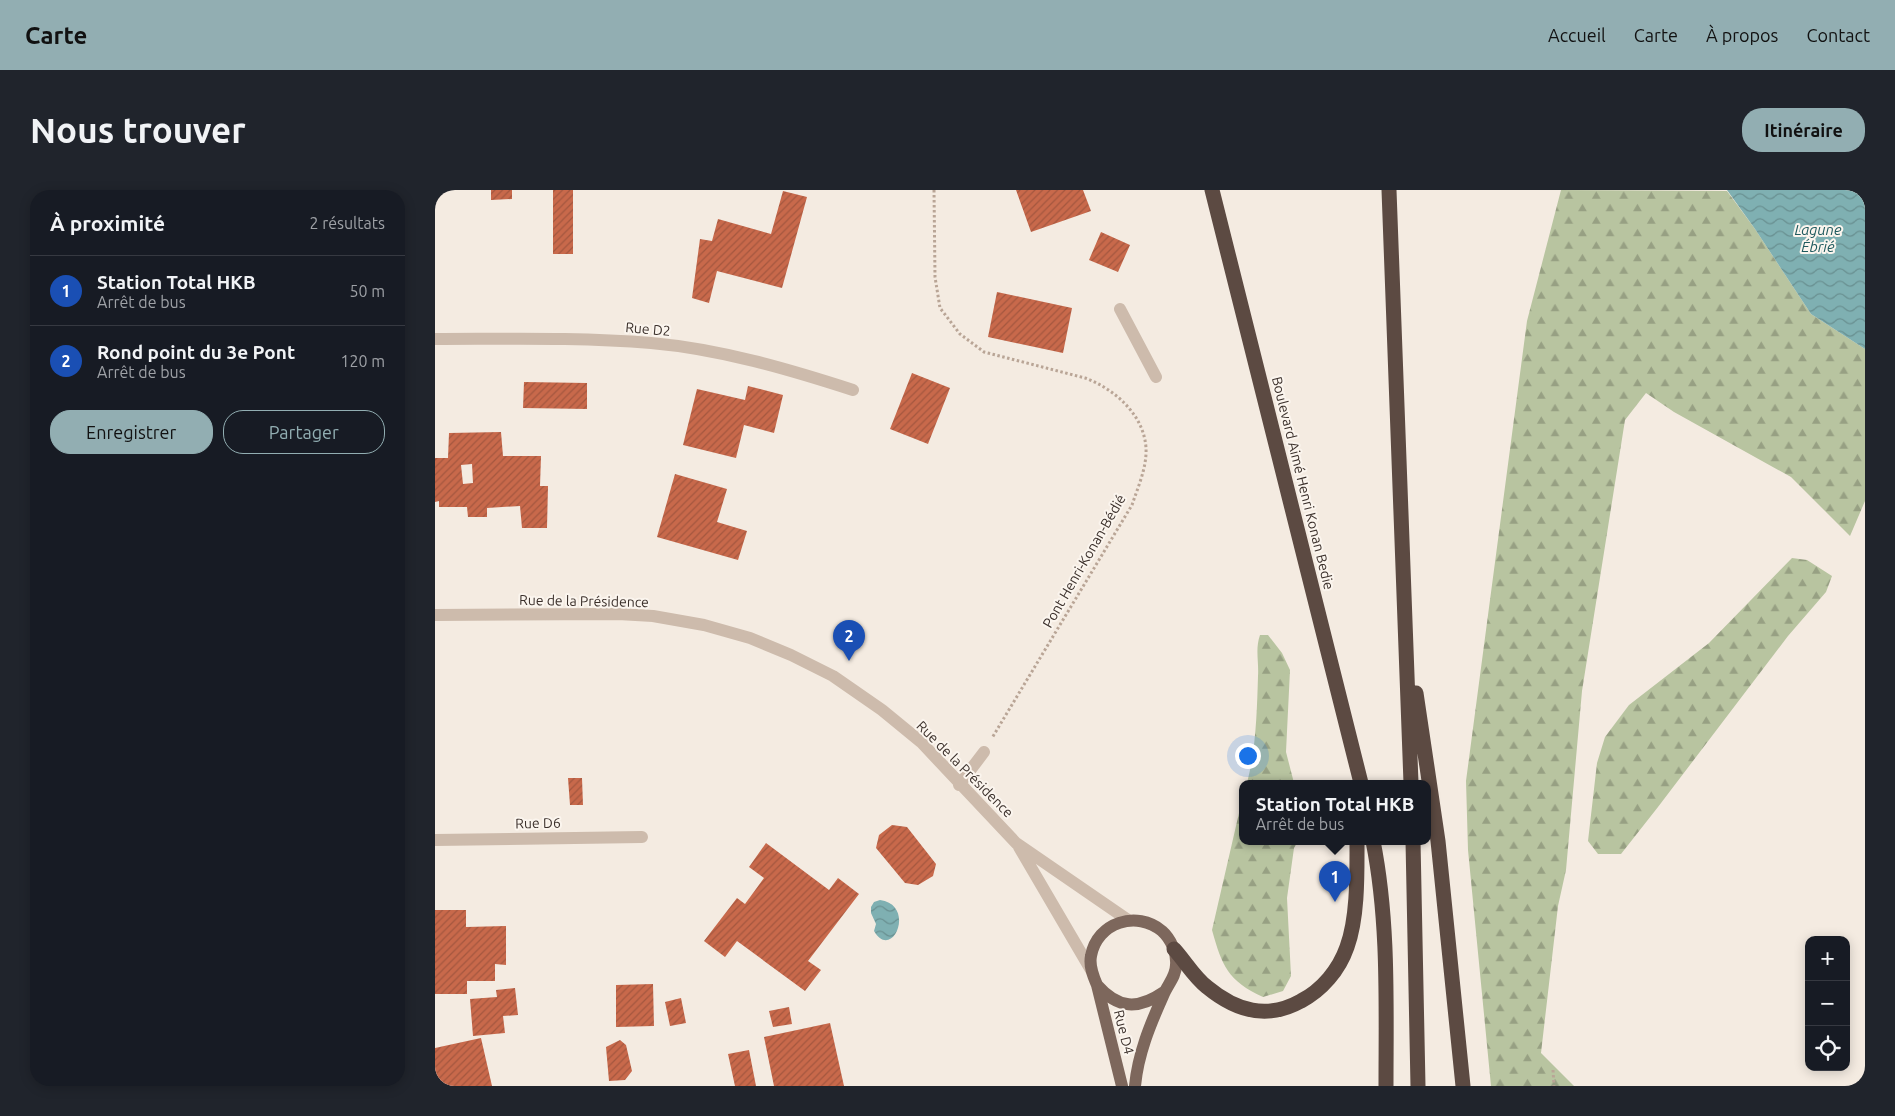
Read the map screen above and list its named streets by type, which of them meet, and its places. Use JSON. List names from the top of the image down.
{
  "streets": {
    "highway": ["Boulevard Aimé Henri Konan Bedie"],
    "main road": ["Rue D4"],
    "street": ["Rue D2", "Rue de la Présidence", "Rue D6"],
    "path": ["Pont Henri-Konan-Bédié"]
  },
  "crossings": [
    ["Rue de la Présidence", "Rue D4"]
  ],
  "water": ["Lagune Ébrié"],
  "page": {
    "header": "Carte",
    "nav": [
      "Accueil",
      "Carte",
      "À propos",
      "Contact"
    ],
    "buttons": [
      "Itinéraire",
      ["Enregistrer", "Partager"]
    ],
    "title": "Nous trouver",
    "heading": ["À proximité", "2 résultats"],
    "list": [
      {
        "mark": "1",
        "name": "Station Total HKB",
        "note": "Arrêt de bus",
        "value": "50 m"
      },
      {
        "mark": "2",
        "name": "Rond point du 3e Pont",
        "note": "Arrêt de bus",
        "value": "120 m"
      }
    ],
    "pins": ["2", "1"],
    "popup": ["Station Total HKB", "Arrêt de bus"],
    "map_buttons": ["+", "−"]
  }
}
